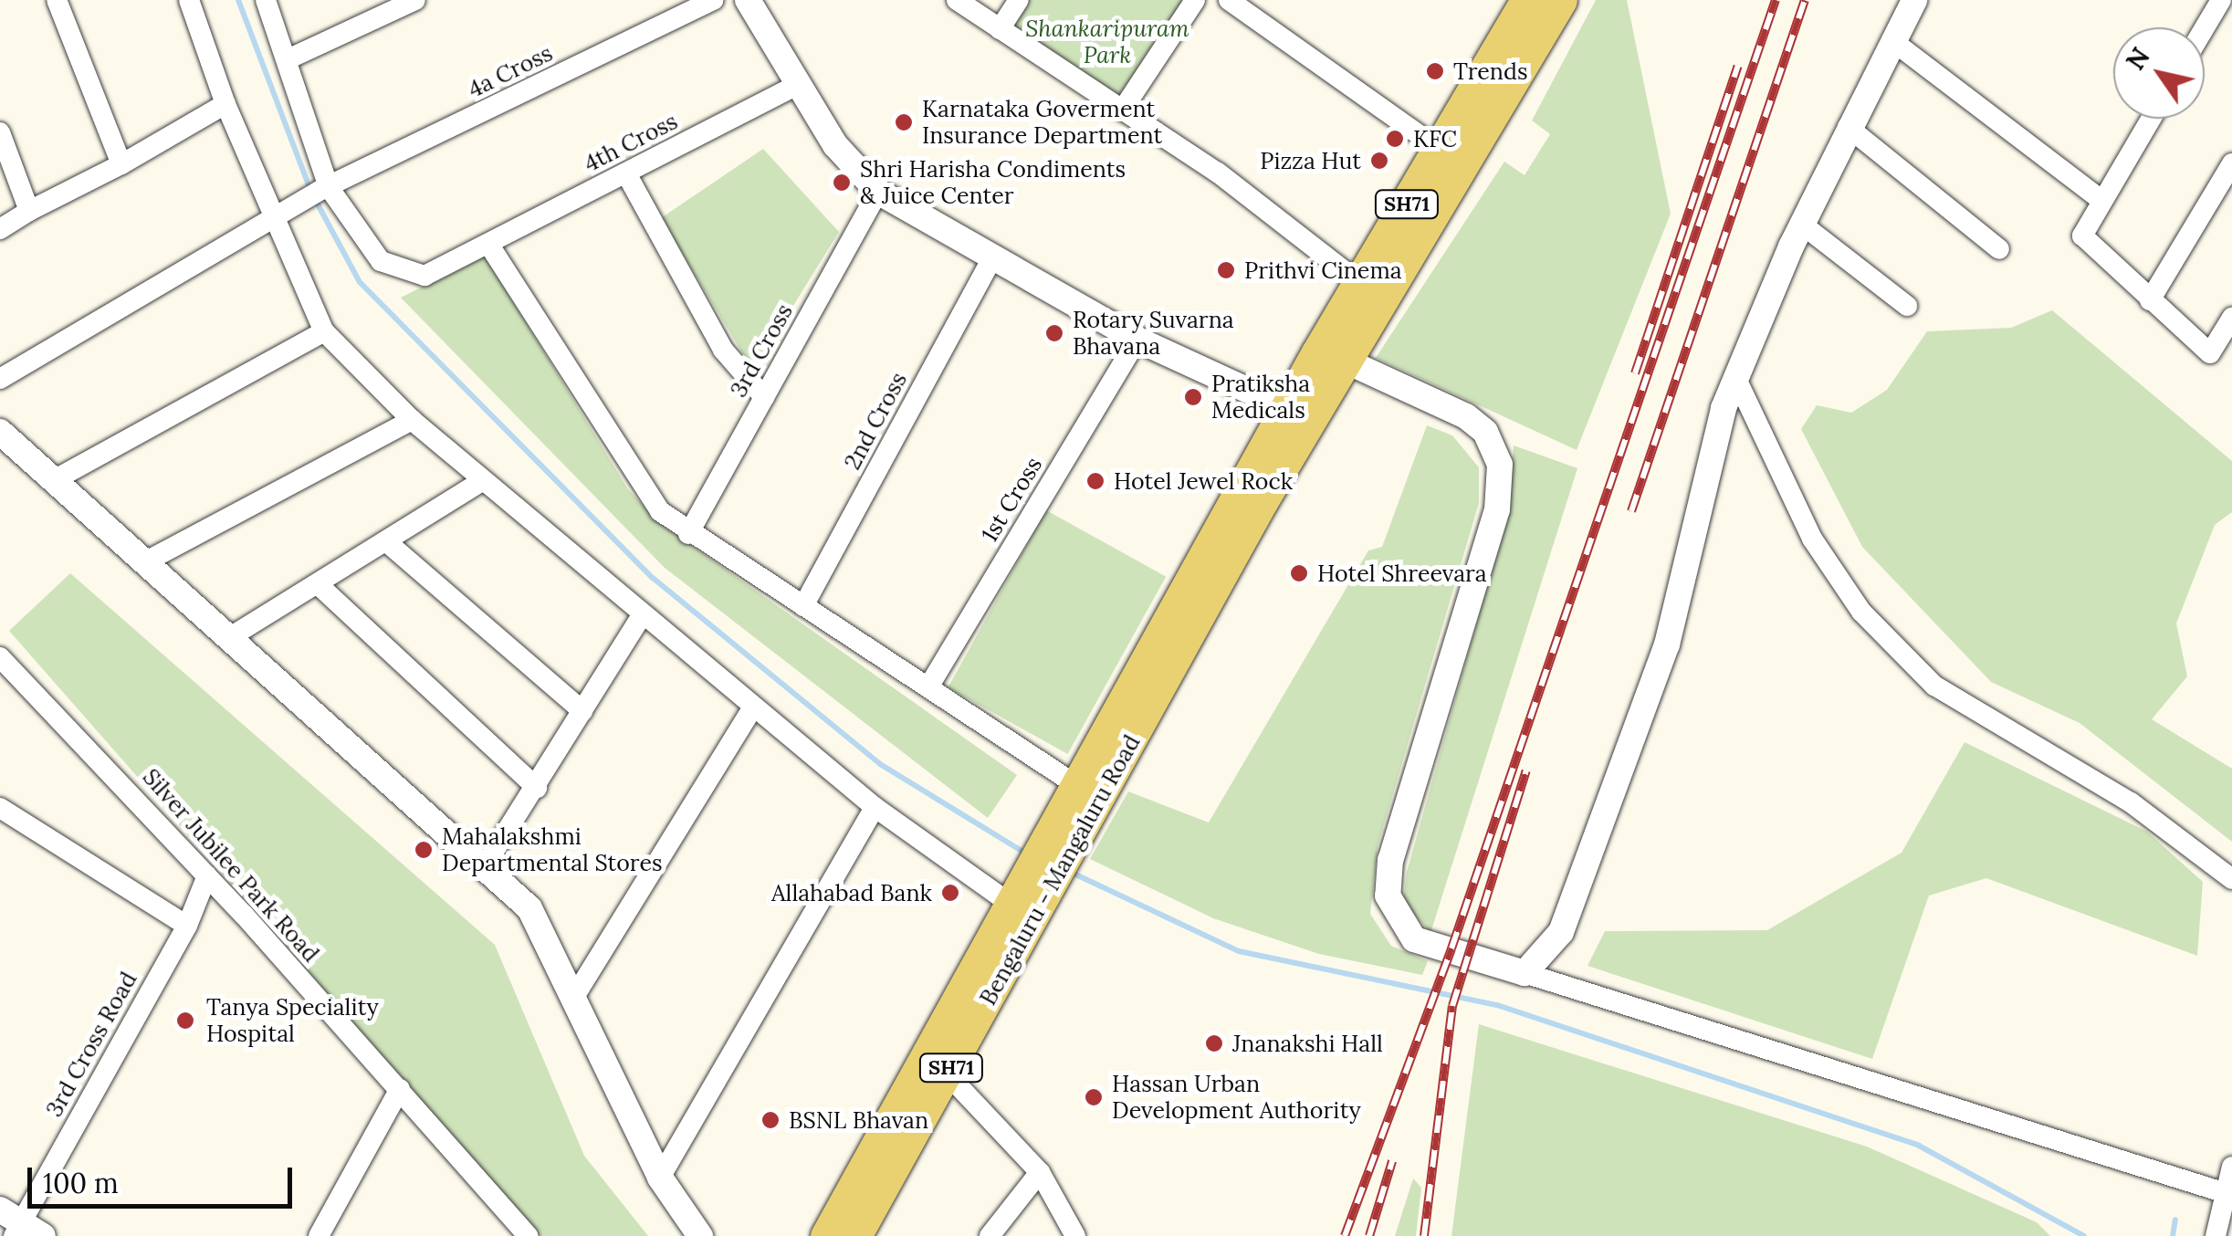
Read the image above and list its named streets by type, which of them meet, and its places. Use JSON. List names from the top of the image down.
{
  "streets": {
    "main road": ["SH71", "Bengaluru - Mangaluru Road"],
    "street": [
      "4a Cross",
      "4th Cross",
      "3rd Cross",
      "2nd Cross",
      "1st Cross",
      "Silver Jubilee Park Road",
      "3rd Cross Road"
    ]
  },
  "crossings": [
    ["4a Cross", "4th Cross"],
    ["SH71", "Bengaluru - Mangaluru Road"],
    ["Silver Jubilee Park Road", "3rd Cross Road"]
  ],
  "parks": ["Shankaripuram Park"],
  "places": [
    "Trends",
    "Karnataka Goverment Insurance Department",
    "KFC",
    "Pizza Hut",
    "Shri Harisha Condiments & Juice Center",
    "Prithvi Cinema",
    "Rotary Suvarna Bhavana",
    "Pratiksha Medicals",
    "Hotel Jewel Rock",
    "Hotel Shreevara",
    "Mahalakshmi Departmental Stores",
    "Allahabad Bank",
    "Tanya Speciality Hospital",
    "Jnanakshi Hall",
    "Hassan Urban Development Authority",
    "BSNL Bhavan"
  ],
  "scale_bar": "100 m",
  "north": "top left"
}
